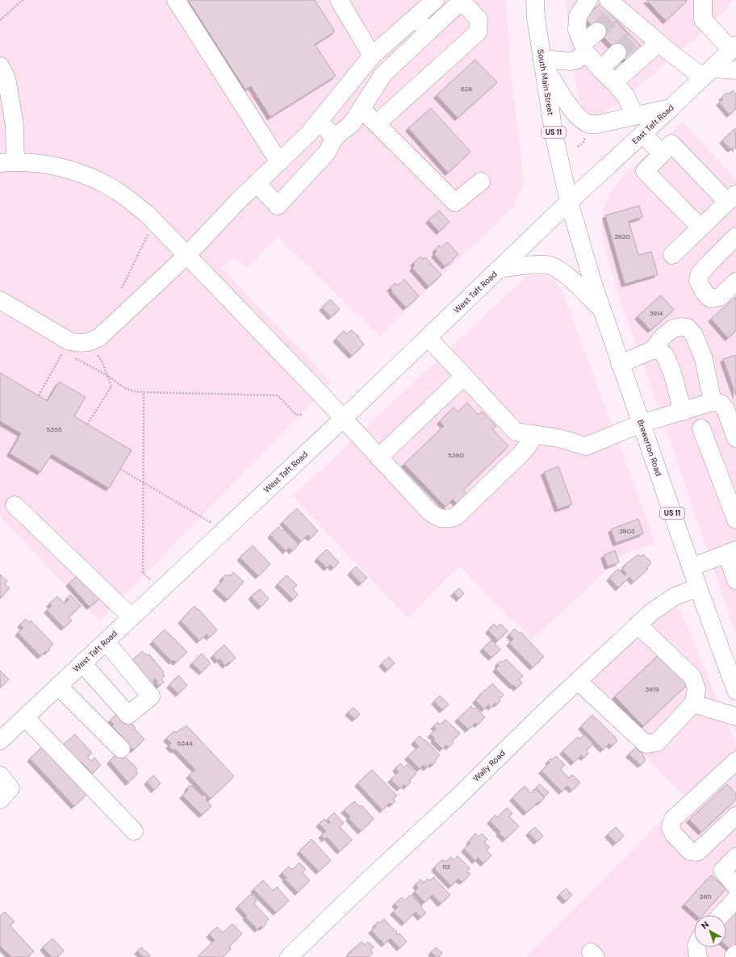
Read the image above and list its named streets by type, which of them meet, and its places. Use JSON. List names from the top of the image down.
{
  "streets": {
    "main road": [
      "South Main Street",
      "East Taft Road",
      "US 11",
      "West Taft Road",
      "Brewerton Road",
      "Wally Road"
    ]
  },
  "crossings": [
    ["South Main Street", "East Taft Road"],
    ["South Main Street", "West Taft Road"],
    ["South Main Street", "Brewerton Road"],
    ["East Taft Road", "West Taft Road"],
    ["East Taft Road", "Brewerton Road"],
    ["West Taft Road", "Brewerton Road"],
    ["Brewerton Road", "Wally Road"]
  ],
  "house_numbers": [
    "628",
    "3920",
    "3914",
    "5355",
    "5380",
    "3903",
    "3819",
    "5344",
    "113",
    "3811"
  ],
  "north": "top left"
}
